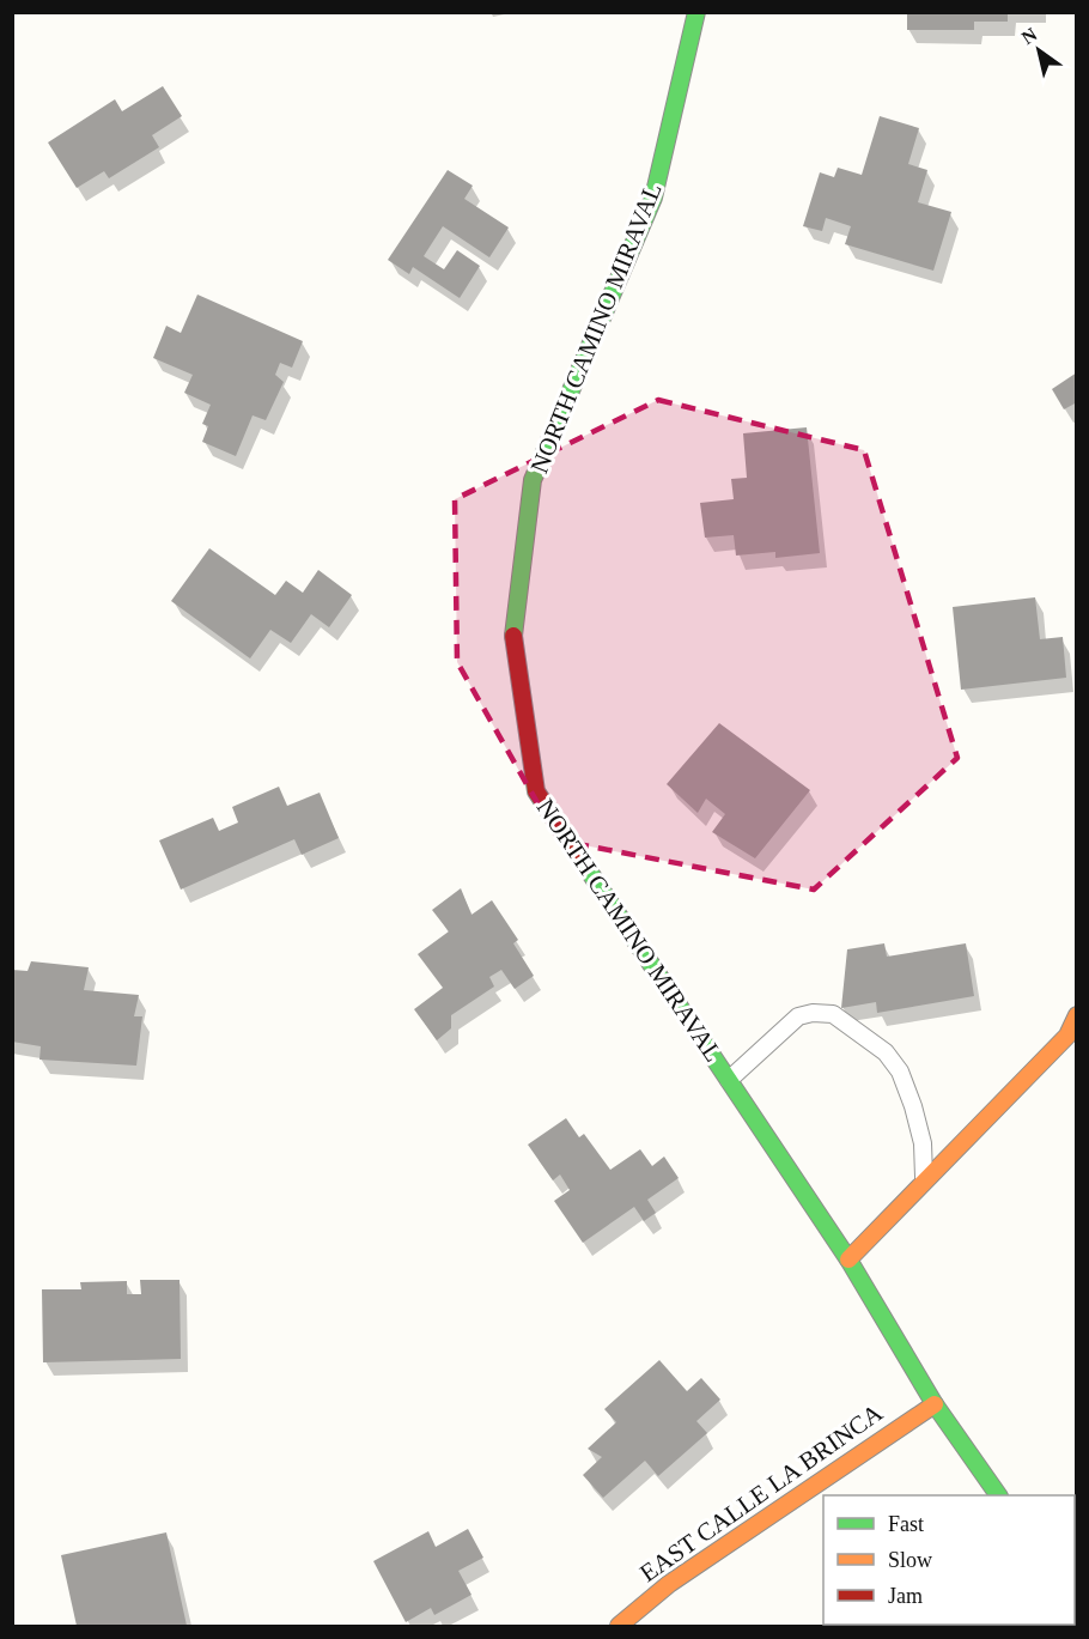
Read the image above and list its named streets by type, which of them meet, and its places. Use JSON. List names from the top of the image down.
{
  "streets": {
    "street": ["NORTH CAMINO MIRAVAL", "EAST CALLE LA BRINCA"]
  },
  "crossings": [
    ["NORTH CAMINO MIRAVAL", "EAST CALLE LA BRINCA"]
  ],
  "legend": ["Fast", "Slow", "Jam"],
  "north": "top left"
}
